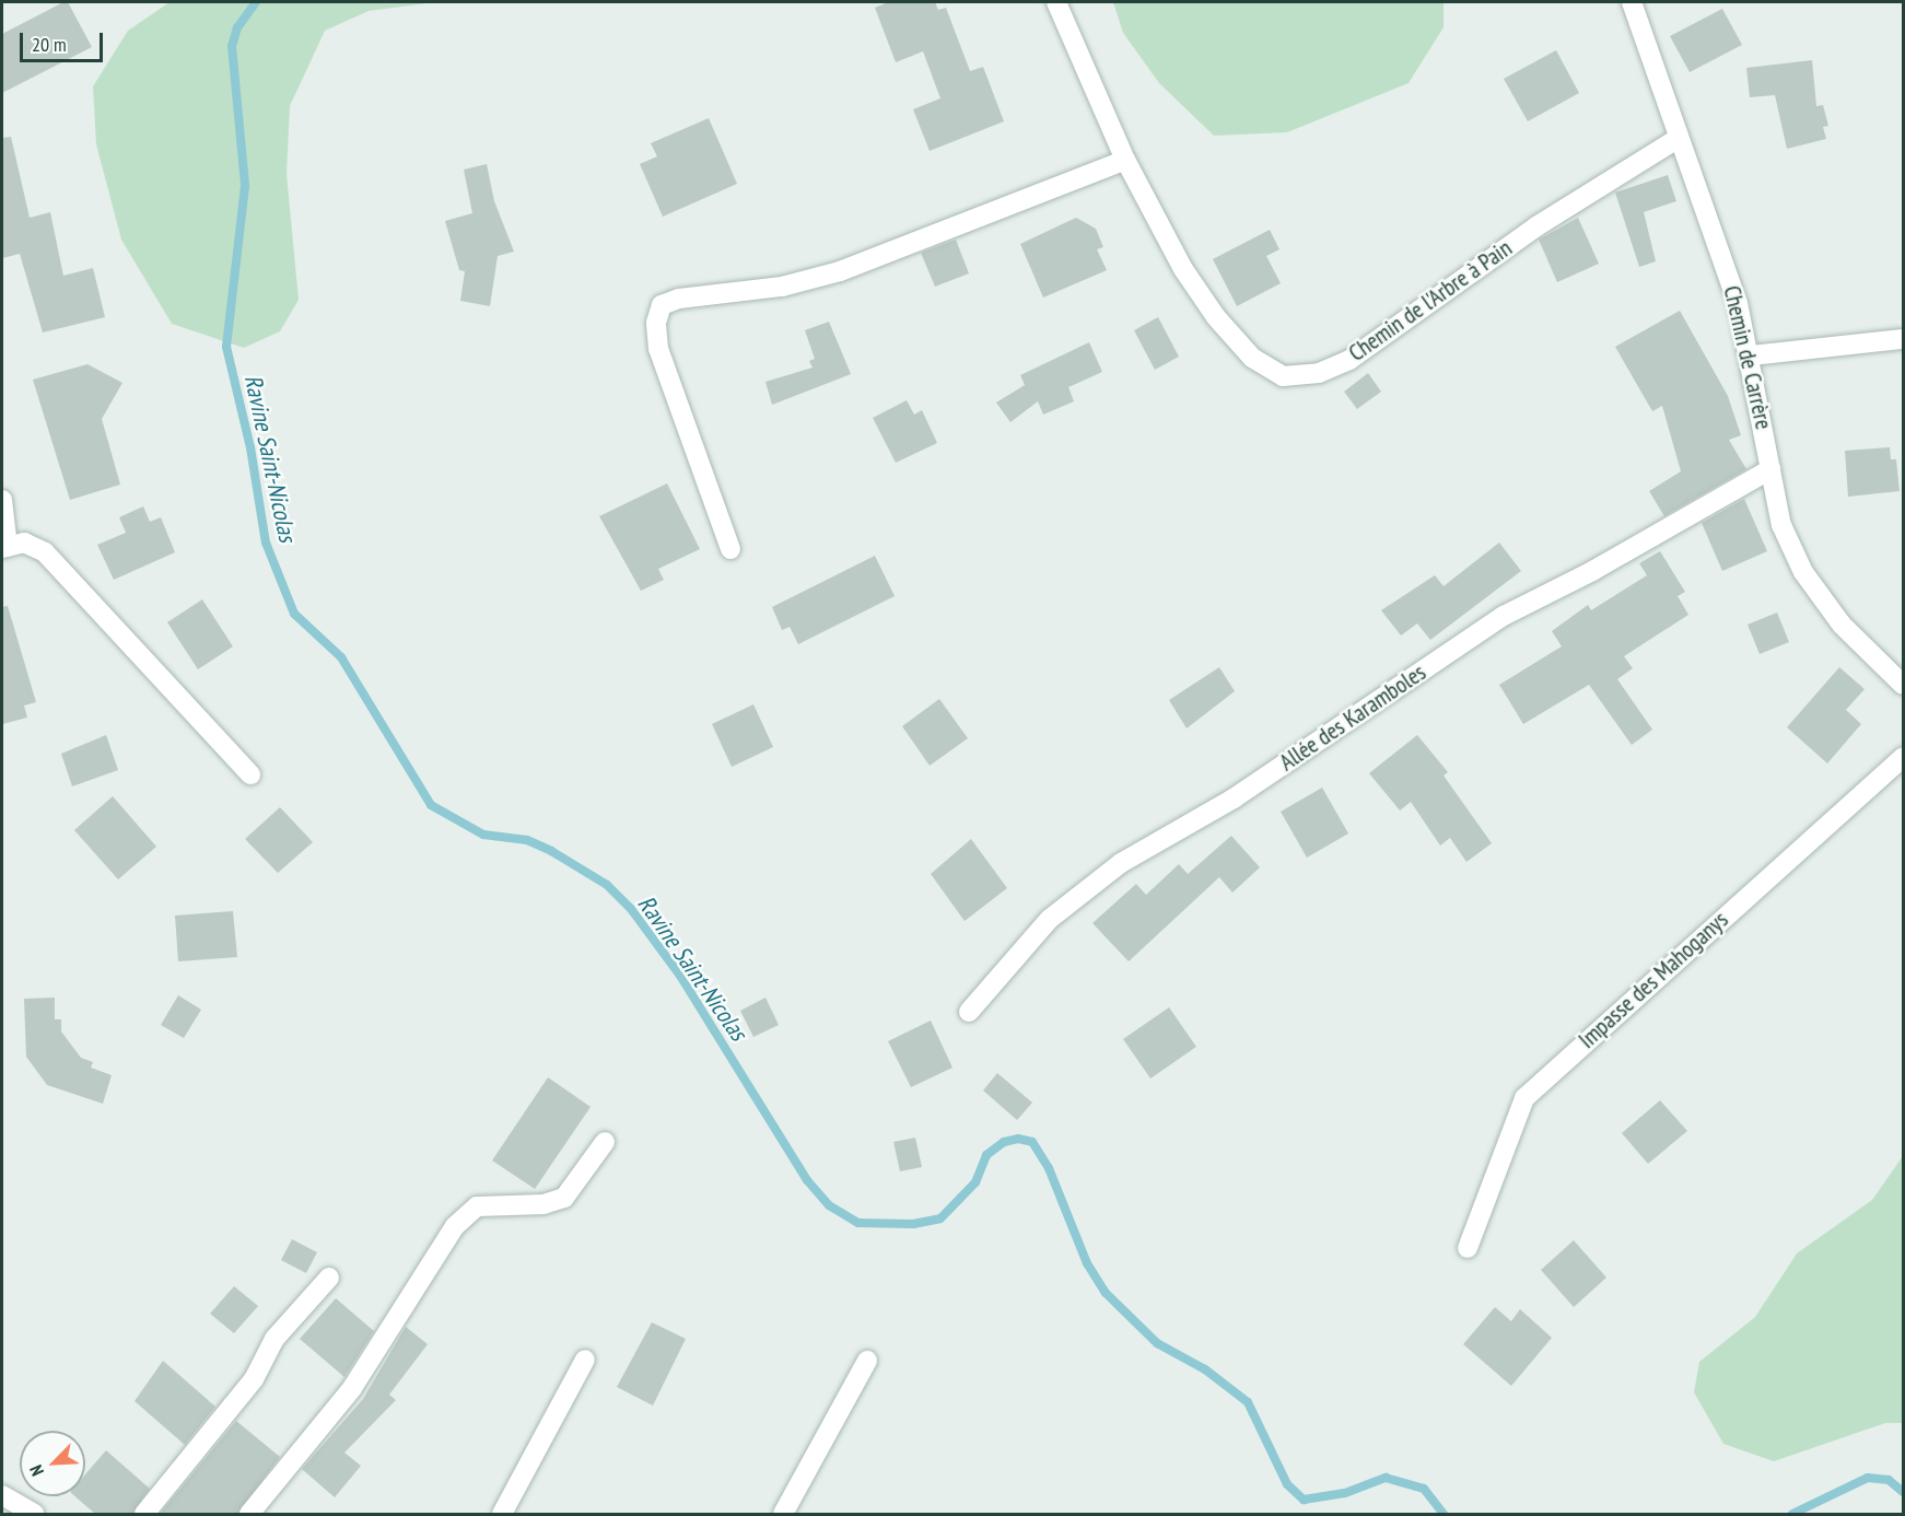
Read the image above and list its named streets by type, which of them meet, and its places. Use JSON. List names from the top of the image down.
{
  "streets": {
    "street": [
      "Chemin de l'Arbre à Pain",
      "Chemin de Carrère",
      "Allée des Karamboles",
      "Impasse des Mahoganys"
    ]
  },
  "crossings": [
    ["Chemin de l'Arbre à Pain", "Chemin de Carrère"],
    ["Chemin de Carrère", "Allée des Karamboles"]
  ],
  "water": ["Ravine Saint-Nicolas"],
  "scale_bar": "20 m",
  "north": "bottom left"
}
